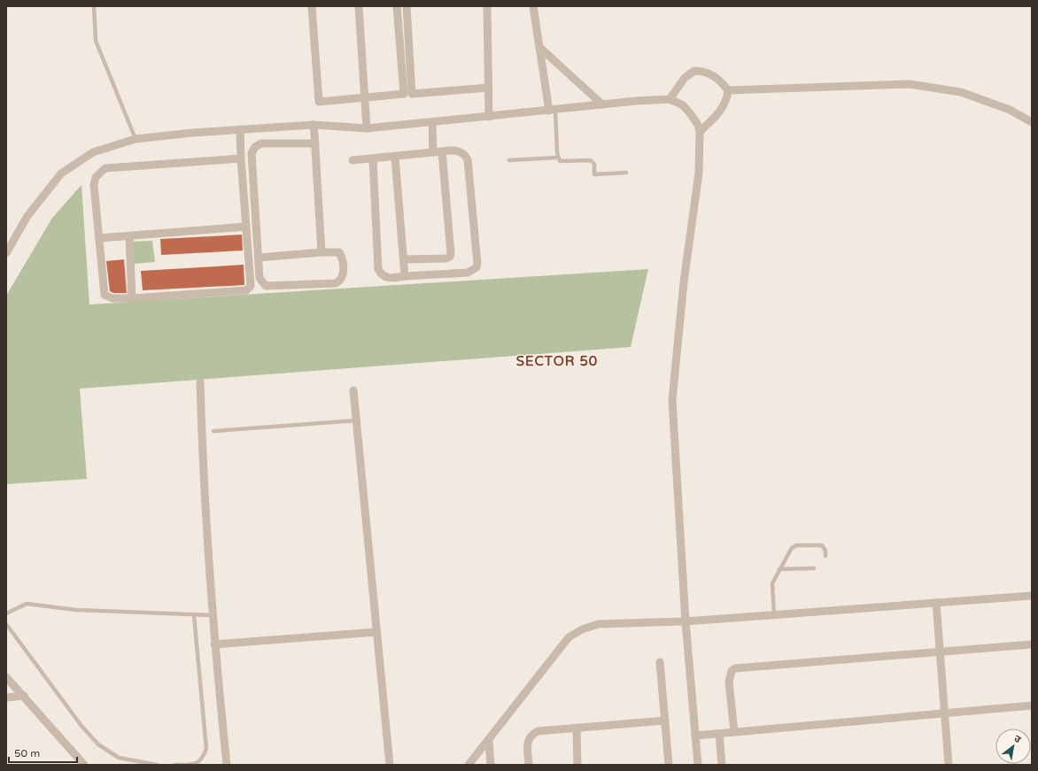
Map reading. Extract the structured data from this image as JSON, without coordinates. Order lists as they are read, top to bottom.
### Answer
{
  "districts": ["SECTOR 50"],
  "scale_bar": "50 m",
  "north": "top right"
}
